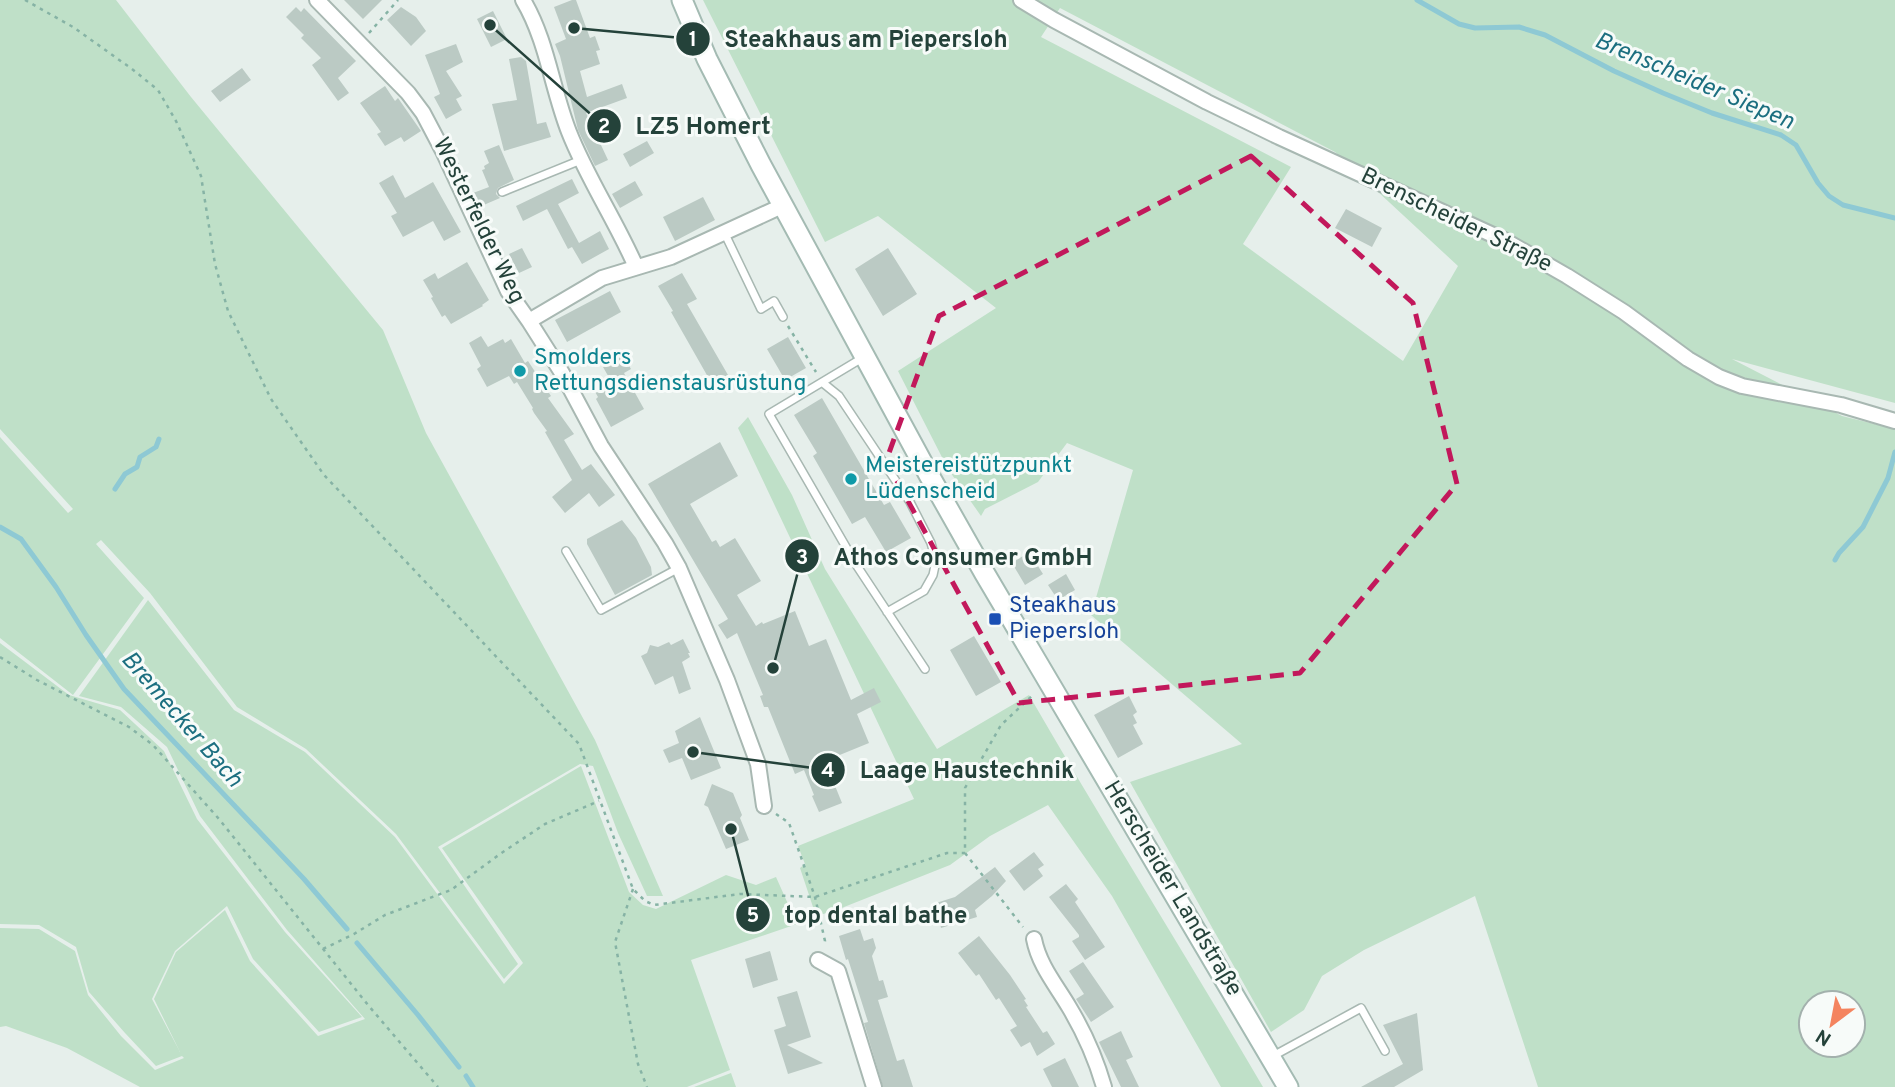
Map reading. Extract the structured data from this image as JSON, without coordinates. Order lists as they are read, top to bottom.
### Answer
{
  "streets": {
    "main road": ["Herscheider Landstraße"],
    "street": ["Westerfelder Weg", "Brenscheider Straße"]
  },
  "water": ["Brenscheider Siepen", "Bremecker Bach"],
  "places": {
    "other": [
      "LZ5 Homert",
      "Steakhaus am Piepersloh",
      "Smolders Rettungsdienstausrüstung",
      "Meistereistützpunkt Lüdenscheid",
      "Athos Consumer GmbH",
      "Laage Haustechnik",
      "top dental bathe"
    ],
    "transit": ["Steakhaus Piepersloh"]
  },
  "north": "bottom left"
}
